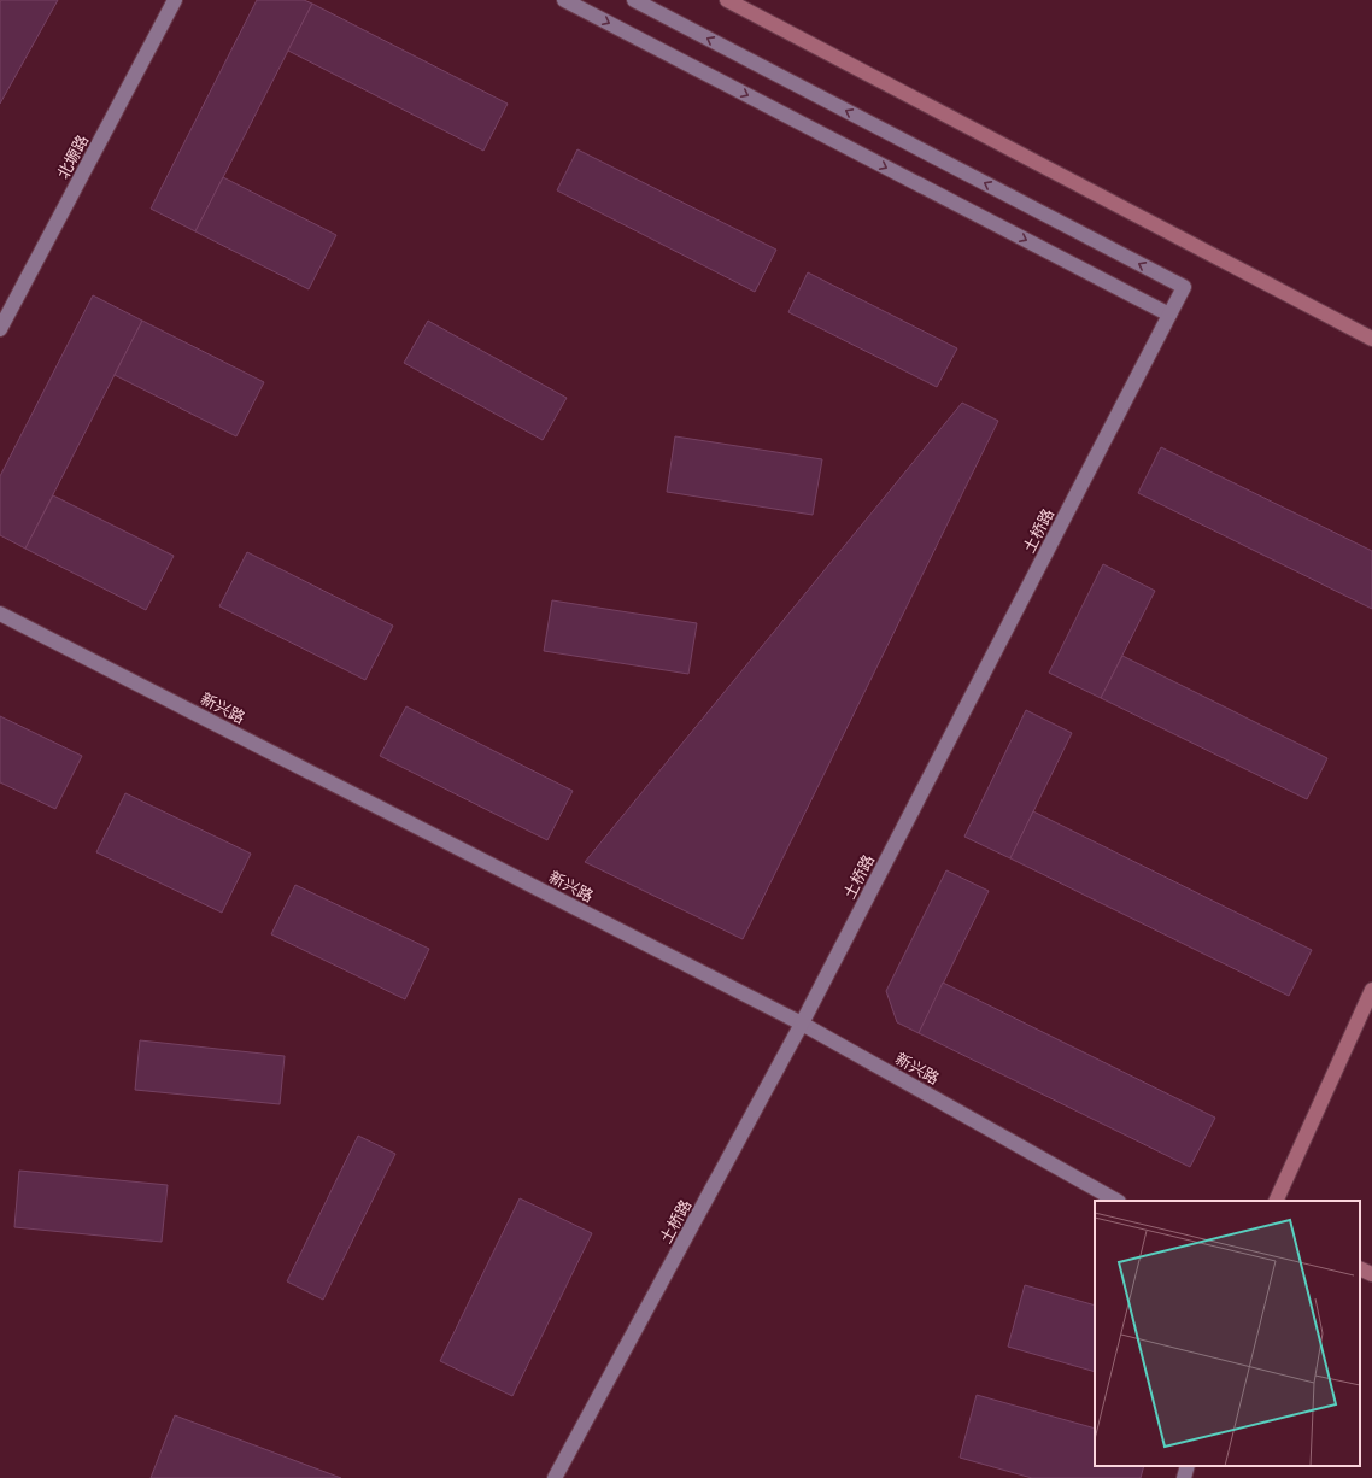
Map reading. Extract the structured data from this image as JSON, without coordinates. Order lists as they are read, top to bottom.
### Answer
{
  "streets": {
    "street": ["北塬路", "土桥路", "新兴路"]
  },
  "crossings": [
    ["土桥路", "新兴路"]
  ]
}
